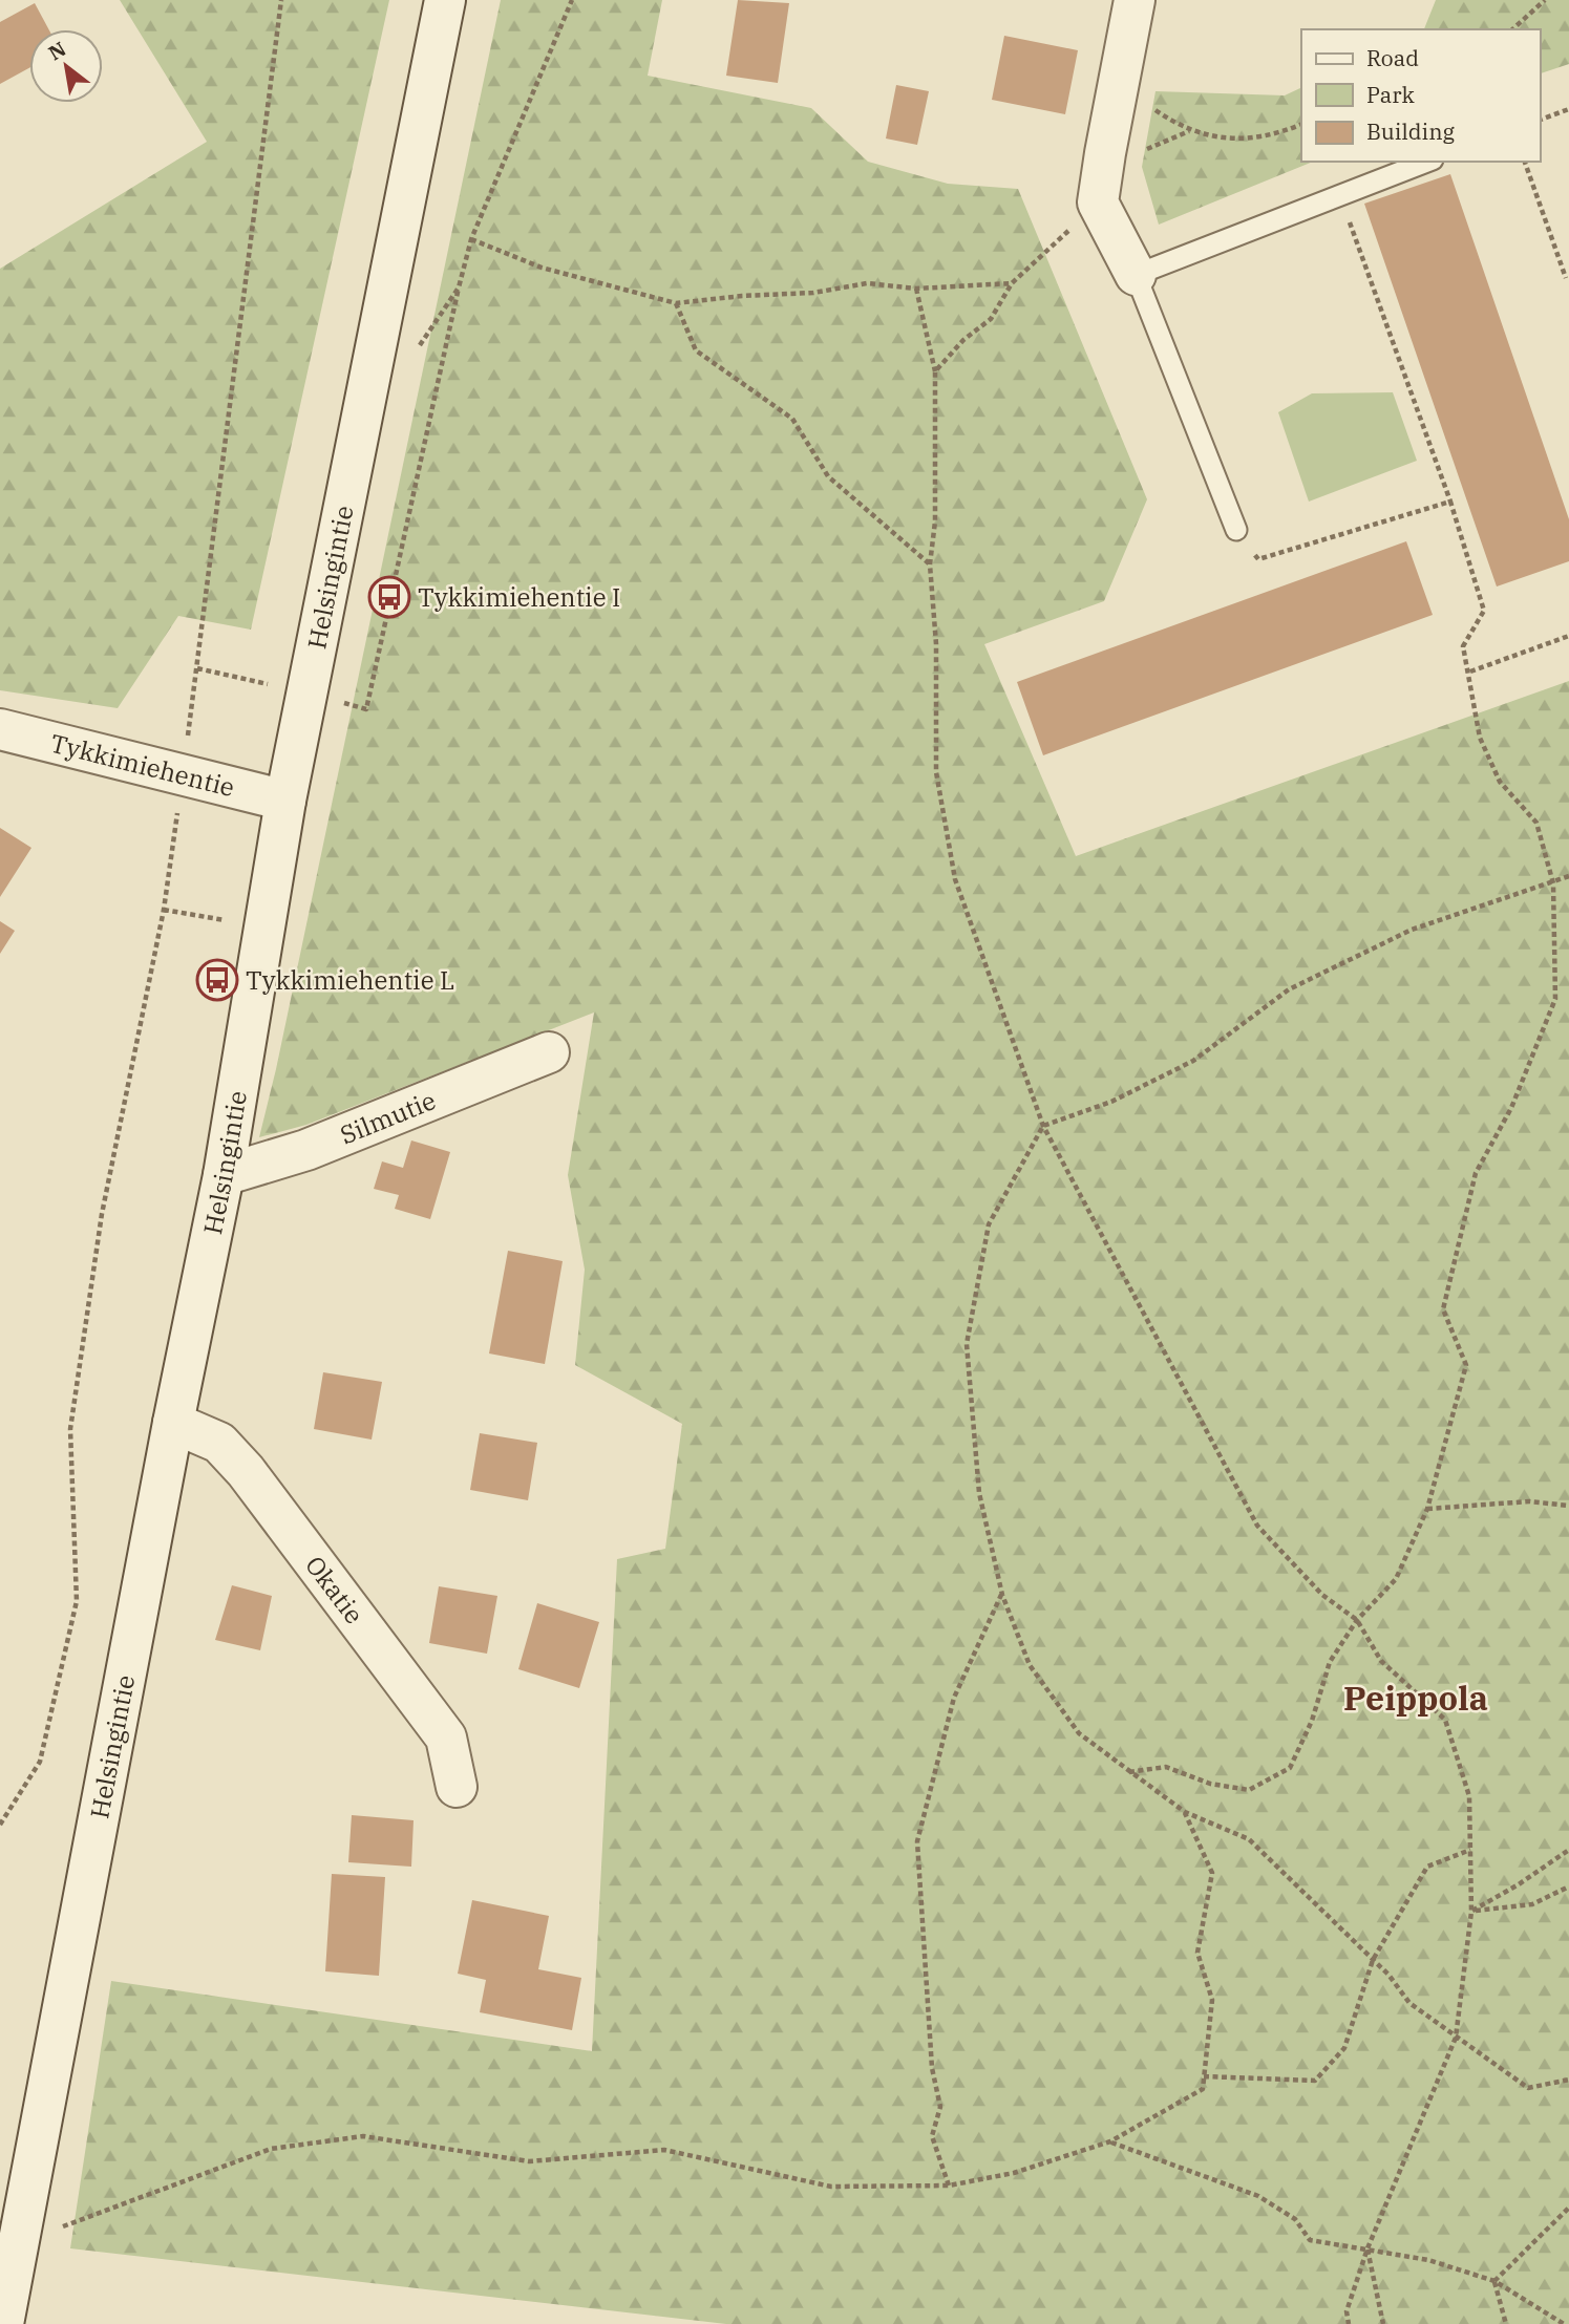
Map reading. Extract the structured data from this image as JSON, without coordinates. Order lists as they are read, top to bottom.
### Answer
{
  "streets": {
    "main road": [
      "Helsingintie",
      "Tykkimiehentie",
      "Silmutie",
      "Okatie"
    ]
  },
  "crossings": [
    ["Helsingintie", "Tykkimiehentie"],
    ["Helsingintie", "Silmutie"],
    ["Helsingintie", "Okatie"]
  ],
  "districts": ["Peippola"],
  "places": {
    "bus stop": ["Tykkimiehentie I", "Tykkimiehentie L"]
  },
  "legend": ["Road", "Park", "Building"],
  "north": "top left"
}
